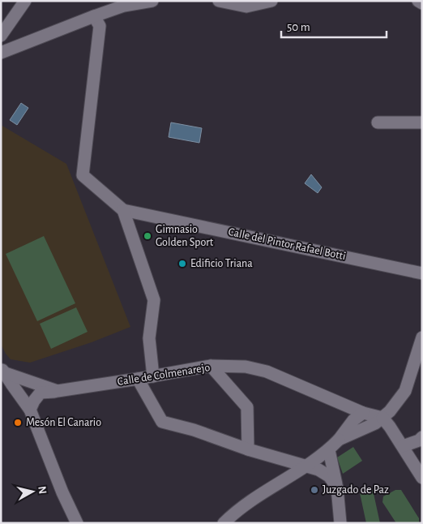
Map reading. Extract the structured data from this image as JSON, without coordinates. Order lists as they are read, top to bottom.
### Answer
{
  "streets": {
    "street": ["Calle del Pintor Rafael Botti", "Calle de Colmenarejo"]
  },
  "places": [
    "Gimnasio Golden Sport",
    "Edificio Triana",
    "Mesón El Canario",
    "Juzgado de Paz"
  ],
  "scale_bar": "50 m",
  "north": "right"
}
